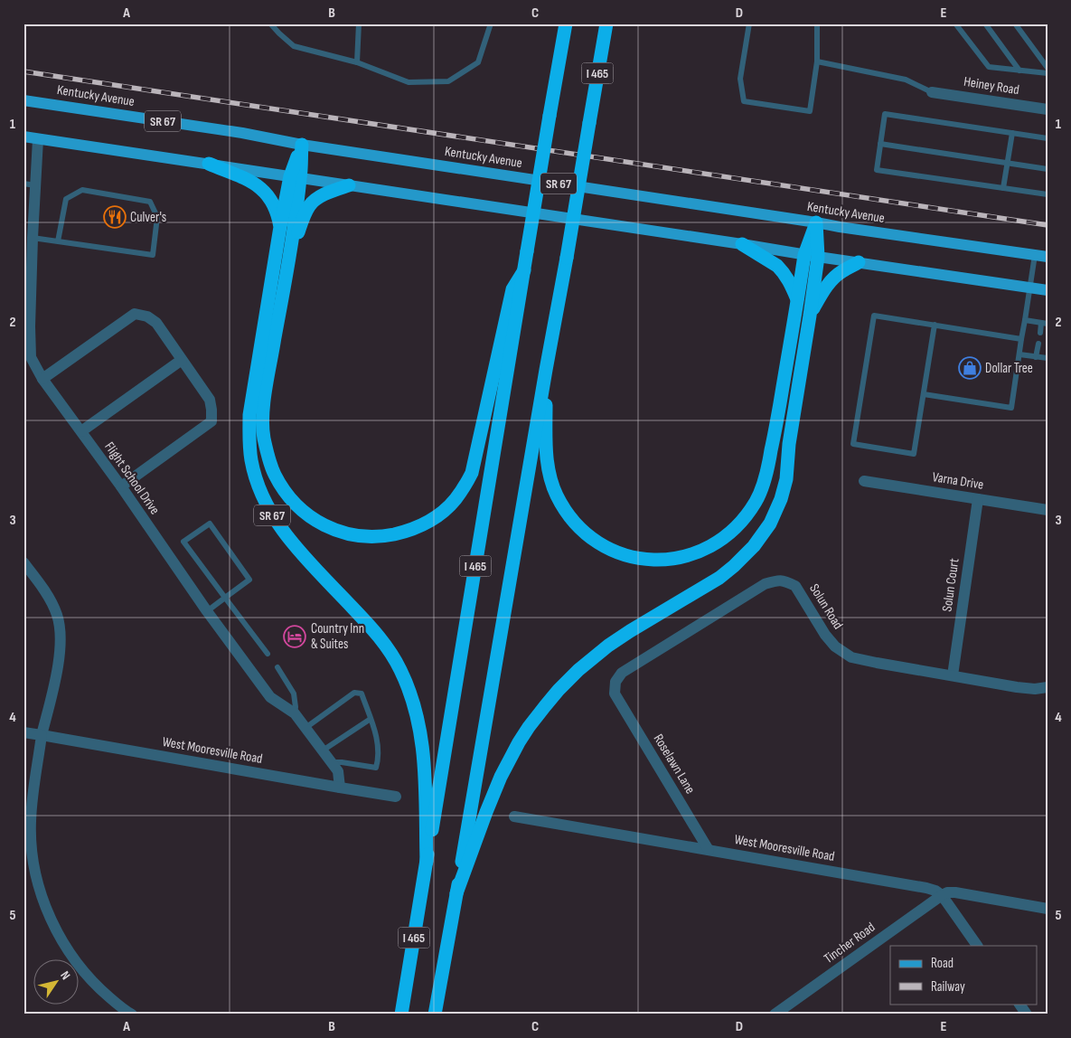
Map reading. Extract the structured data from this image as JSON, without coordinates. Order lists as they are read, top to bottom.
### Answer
{
  "streets": {
    "highway": ["I 465", "SR 67"],
    "main road": ["Kentucky Avenue"],
    "street": [
      "Heiney Road",
      "Flight School Drive",
      "Varna Drive",
      "Solun Court",
      "Solun Road",
      "West Mooresville Road",
      "Roselawn Lane",
      "Tincher Road"
    ]
  },
  "crossings": [
    ["I 465", "SR 67"],
    ["SR 67", "Flight School Drive"],
    ["Flight School Drive", "West Mooresville Road"],
    ["Varna Drive", "Solun Court"],
    ["Solun Court", "Solun Road"],
    ["Solun Road", "Roselawn Lane"],
    ["West Mooresville Road", "Roselawn Lane"],
    ["West Mooresville Road", "Tincher Road"]
  ],
  "places": {
    "restaurant": ["Culver's"],
    "shop": ["Dollar Tree"],
    "hotel": ["Country Inn & Suites"]
  },
  "legend": ["Road", "Railway"],
  "north": "top right",
  "grid": {
    "columns": [
      "A",
      "B",
      "C",
      "D",
      "E"
    ],
    "rows": [
      "1",
      "2",
      "3",
      "4",
      "5"
    ]
  }
}
